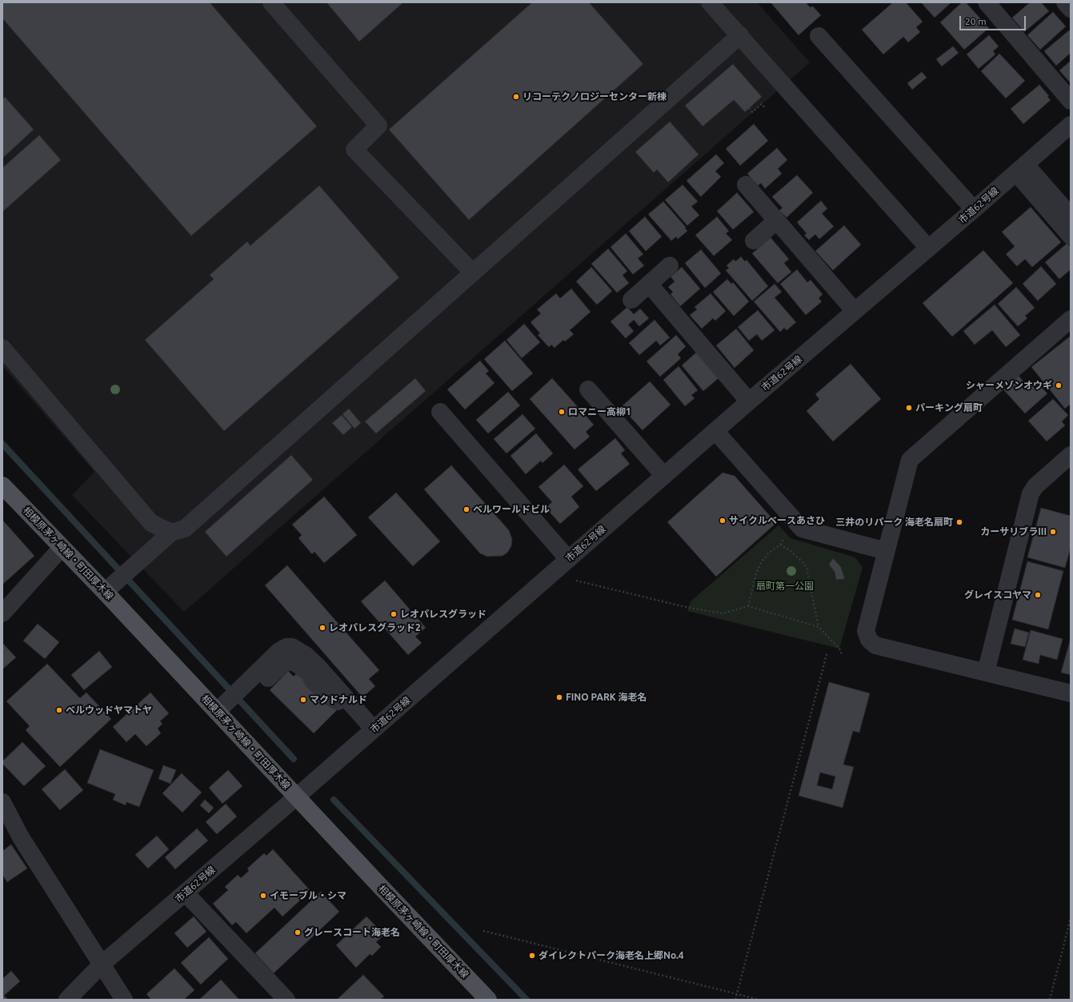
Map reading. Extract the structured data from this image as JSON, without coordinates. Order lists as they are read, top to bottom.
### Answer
{
  "streets": {
    "main road": ["相模原茅ヶ崎線・町田厚木線"],
    "street": ["市道62号線"]
  },
  "crossings": [
    ["市道62号線", "相模原茅ヶ崎線・町田厚木線"]
  ],
  "parks": ["扇町第一公園"],
  "places": [
    "リコーテクノロジーセンター新棟",
    "シャーメゾンオウギ",
    "パーキング扇町",
    "ロマニー高柳1",
    "ベルワールドビル",
    "サイクルベースあさひ",
    "三井のリパーク 海老名扇町",
    "カーサリブラIII",
    "グレイスコヤマ",
    "レオパレスグラッド",
    "レオパレスグラッド2",
    "FINO PARK 海老名",
    "マクドナルド",
    "ベルウッドヤマトヤ",
    "イモーブル・シマ",
    "グレースコート海老名",
    "ダイレクトパーク海老名上郷No.4"
  ],
  "scale_bar": "20 m"
}
